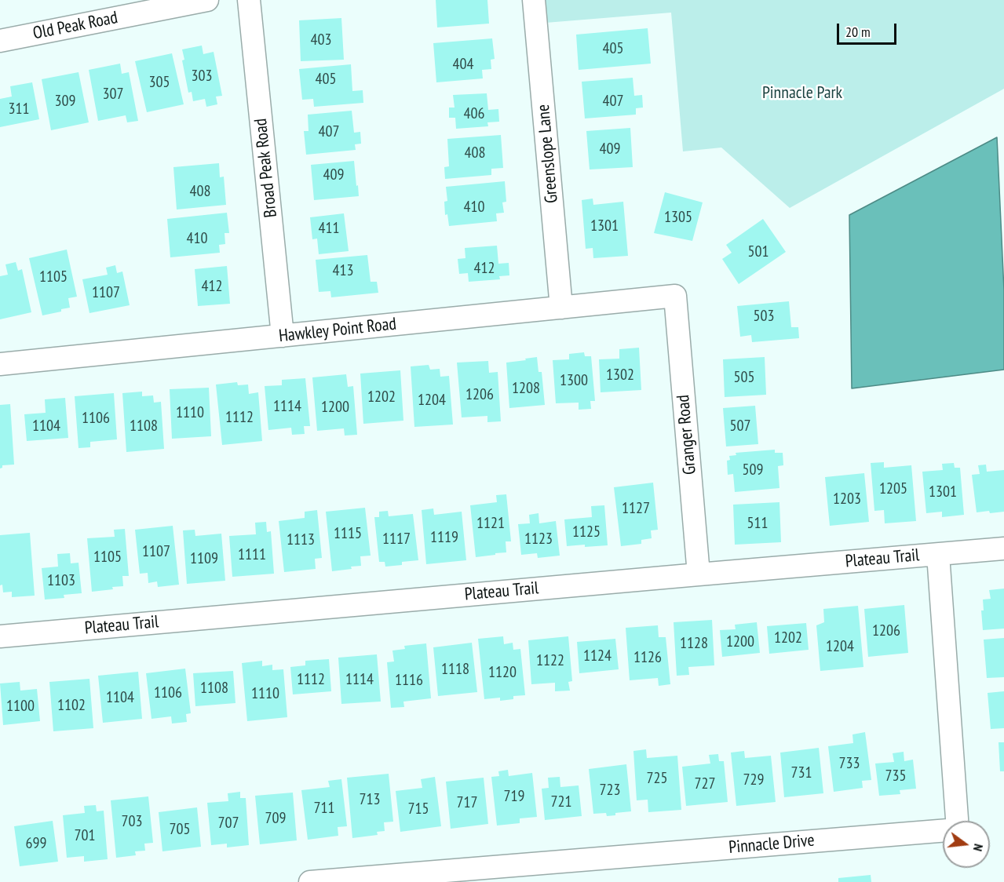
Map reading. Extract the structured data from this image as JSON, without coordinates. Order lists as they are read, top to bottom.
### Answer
{
  "streets": {
    "street": [
      "Old Peak Road",
      "Greenslope Lane",
      "Broad Peak Road",
      "Hawkley Point Road",
      "Granger Road",
      "Plateau Trail",
      "Pinnacle Drive"
    ]
  },
  "crossings": [
    ["Greenslope Lane", "Hawkley Point Road"],
    ["Broad Peak Road", "Hawkley Point Road"],
    ["Hawkley Point Road", "Granger Road"],
    ["Granger Road", "Plateau Trail"],
    ["Plateau Trail", "Pinnacle Drive"]
  ],
  "parks": ["Pinnacle Park"],
  "house_numbers": [
    "403",
    "405",
    "404",
    "303",
    "405",
    "305",
    "307",
    "309",
    "407",
    "311",
    "406",
    "407",
    "409",
    "408",
    "409",
    "408",
    "410",
    "1305",
    "1301",
    "411",
    "410",
    "501",
    "412",
    "413",
    "1105",
    "412",
    "1107",
    "503",
    "1302",
    "505",
    "1300",
    "1208",
    "1206",
    "1202",
    "1204",
    "1114",
    "1200",
    "1110",
    "1112",
    "1106",
    "1104",
    "1108",
    "507",
    "509",
    "1205",
    "1301",
    "1203",
    "1127",
    "1121",
    "511",
    "1125",
    "1115",
    "1119",
    "1117",
    "1123",
    "1113",
    "1107",
    "1111",
    "1105",
    "1109",
    "1103",
    "1206",
    "1202",
    "1200",
    "1128",
    "1204",
    "1124",
    "1126",
    "1122",
    "1118",
    "1120",
    "1112",
    "1114",
    "1116",
    "1108",
    "1106",
    "1110",
    "1104",
    "1102",
    "1100",
    "733",
    "731",
    "735",
    "725",
    "729",
    "727",
    "723",
    "719",
    "713",
    "721",
    "717",
    "711",
    "715",
    "709",
    "703",
    "707",
    "705",
    "701",
    "699"
  ],
  "scale_bar": "20 m",
  "north": "right"
}
